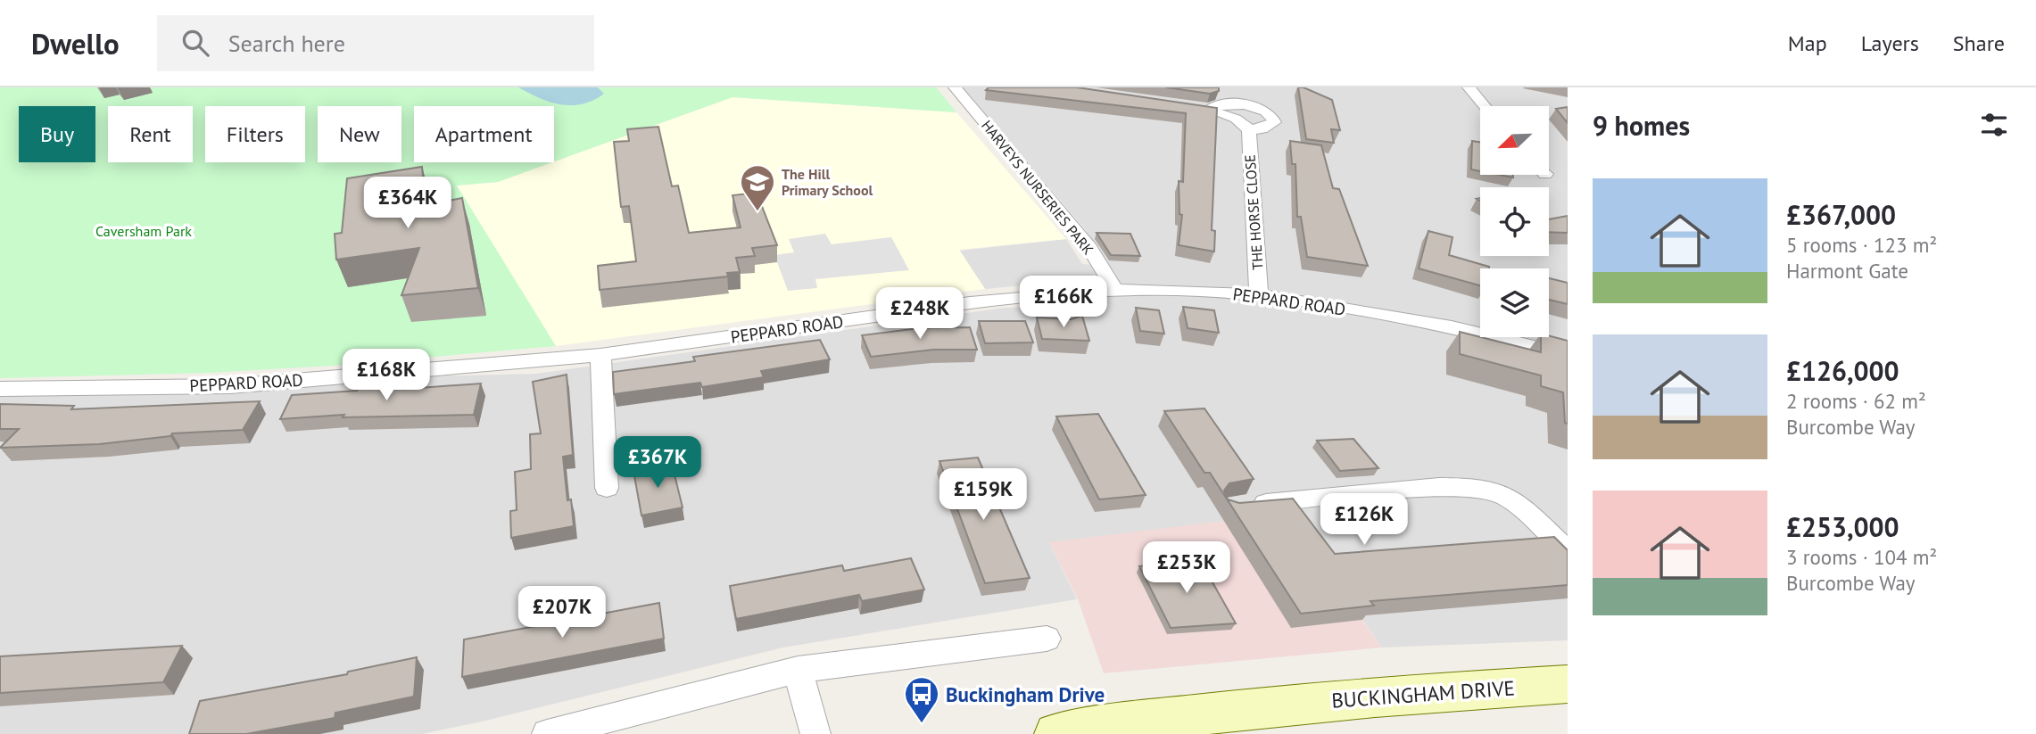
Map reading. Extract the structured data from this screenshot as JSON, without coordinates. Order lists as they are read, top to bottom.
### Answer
{
  "streets": {
    "main road": ["BUCKINGHAM DRIVE"],
    "street": ["HARVEYS NURSERIES PARK", "THE HORSE CLOSE", "PEPPARD ROAD"]
  },
  "crossings": [
    ["HARVEYS NURSERIES PARK", "PEPPARD ROAD"],
    ["THE HORSE CLOSE", "PEPPARD ROAD"]
  ],
  "parks": ["Caversham Park"],
  "places": {
    "school or university": ["The Hill Primary School"],
    "bus stop": ["Buckingham Drive"]
  },
  "north": "bottom left",
  "page": {
    "header": "Dwello",
    "search": "Search here",
    "nav": ["Map", "Layers", "Share"],
    "heading": "9 homes",
    "chip": [
      "Buy",
      "Rent",
      "Filters",
      "New",
      "Apartment"
    ],
    "list": [
      {
        "name": "£367,000",
        "note": "5 rooms · 123 m² · Harmont Gate"
      },
      {
        "name": "£126,000",
        "note": "2 rooms · 62 m² · Burcombe Way"
      },
      {
        "name": "£253,000",
        "note": "3 rooms · 104 m² · Burcombe Way"
      }
    ],
    "price": [
      "£364K",
      "£166K",
      "£248K",
      "£168K",
      "£367K",
      "£159K",
      "£126K",
      "£253K",
      "£207K"
    ]
  }
}
